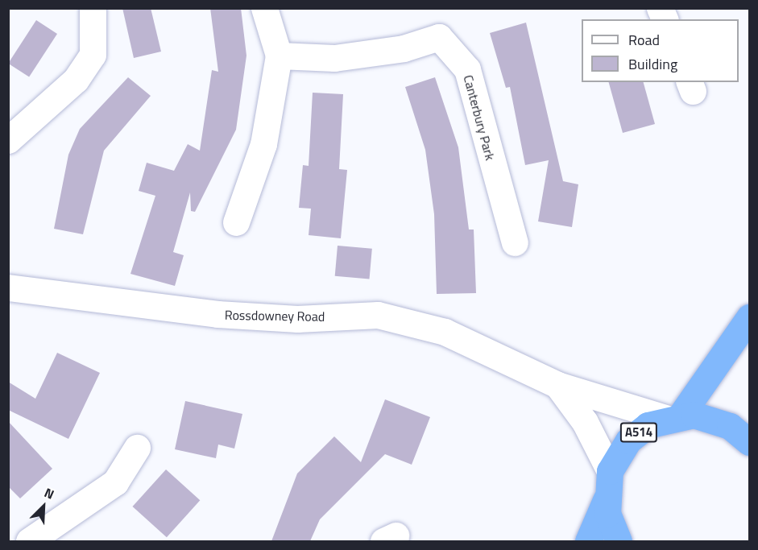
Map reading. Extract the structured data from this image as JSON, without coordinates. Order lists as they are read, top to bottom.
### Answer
{
  "streets": {
    "highway": ["A514"],
    "street": ["Canterbury Park", "Rossdowney Road"]
  },
  "crossings": [
    ["Rossdowney Road", "A514"]
  ],
  "legend": ["Road", "Building"],
  "north": "top right"
}
